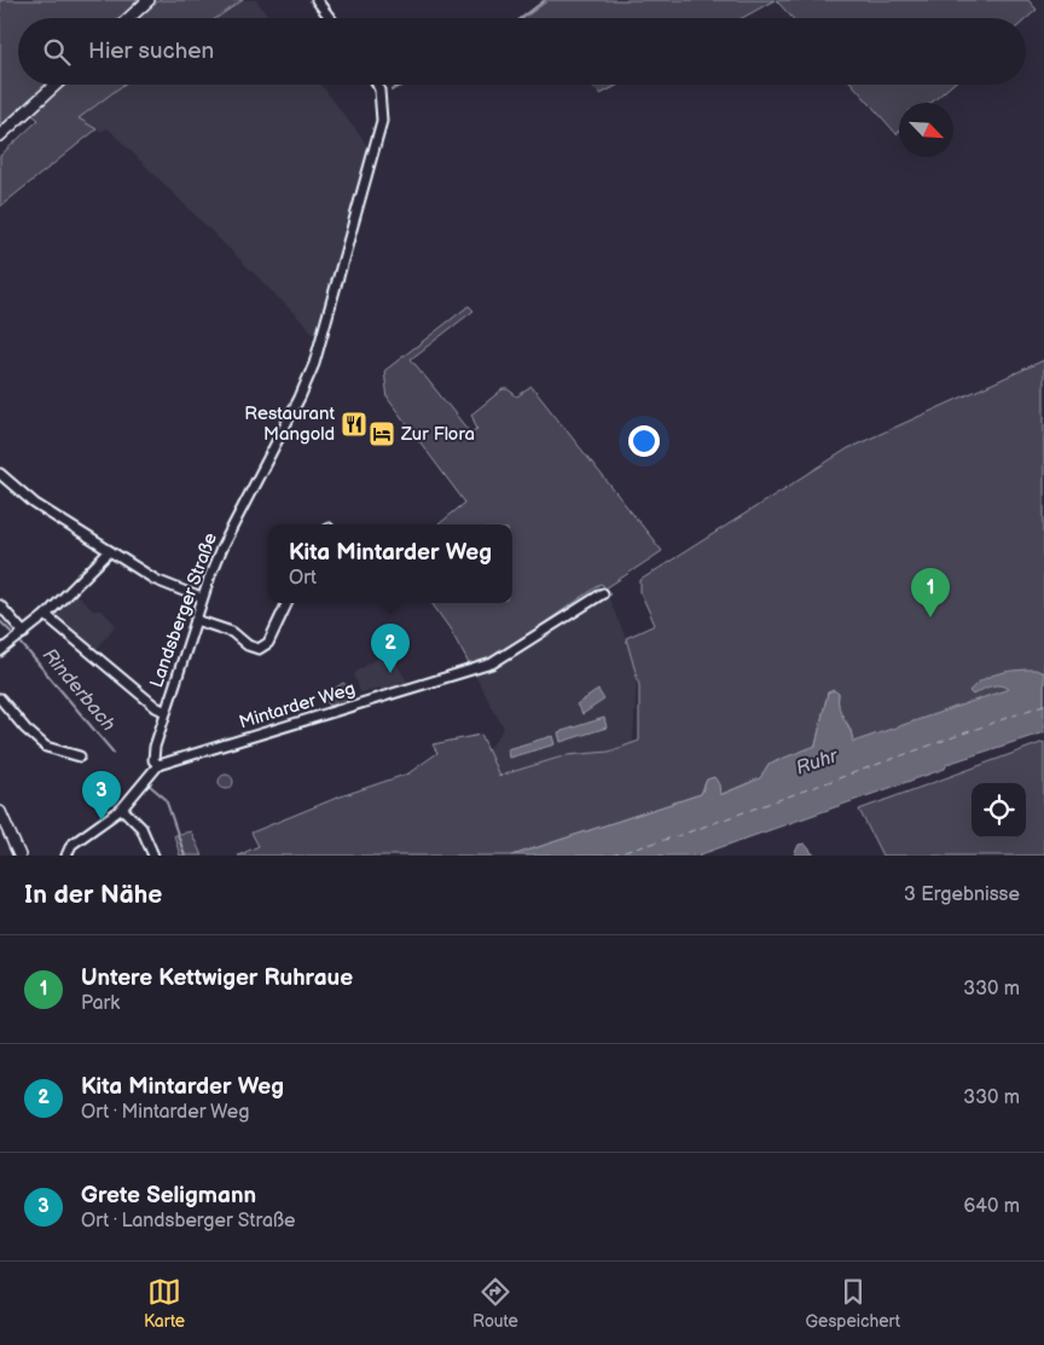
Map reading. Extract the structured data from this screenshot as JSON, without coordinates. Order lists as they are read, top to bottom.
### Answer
{
  "streets": {
    "street": ["Landsberger Straße", "Mintarder Weg"]
  },
  "crossings": [
    ["Landsberger Straße", "Mintarder Weg"]
  ],
  "water": ["Rinderbach", "Ruhr"],
  "places": {
    "restaurant": ["Restaurant Mangold"],
    "hotel": ["Zur Flora"]
  },
  "north": "bottom right",
  "page": {
    "search": "Hier suchen",
    "popup": ["Kita Mintarder Weg", "Ort"],
    "pins": ["1", "2", "3"],
    "heading": ["In der Nähe", "3 Ergebnisse"],
    "list": [
      {
        "mark": "1",
        "name": "Untere Kettwiger Ruhraue",
        "note": "Park",
        "value": "330 m"
      },
      {
        "mark": "2",
        "name": "Kita Mintarder Weg",
        "note": "Ort · Mintarder Weg",
        "value": "330 m"
      },
      {
        "mark": "3",
        "name": "Grete Seligmann",
        "note": "Ort · Landsberger Straße",
        "value": "640 m"
      }
    ],
    "nav": ["Karte", "Route", "Gespeichert"]
  }
}
